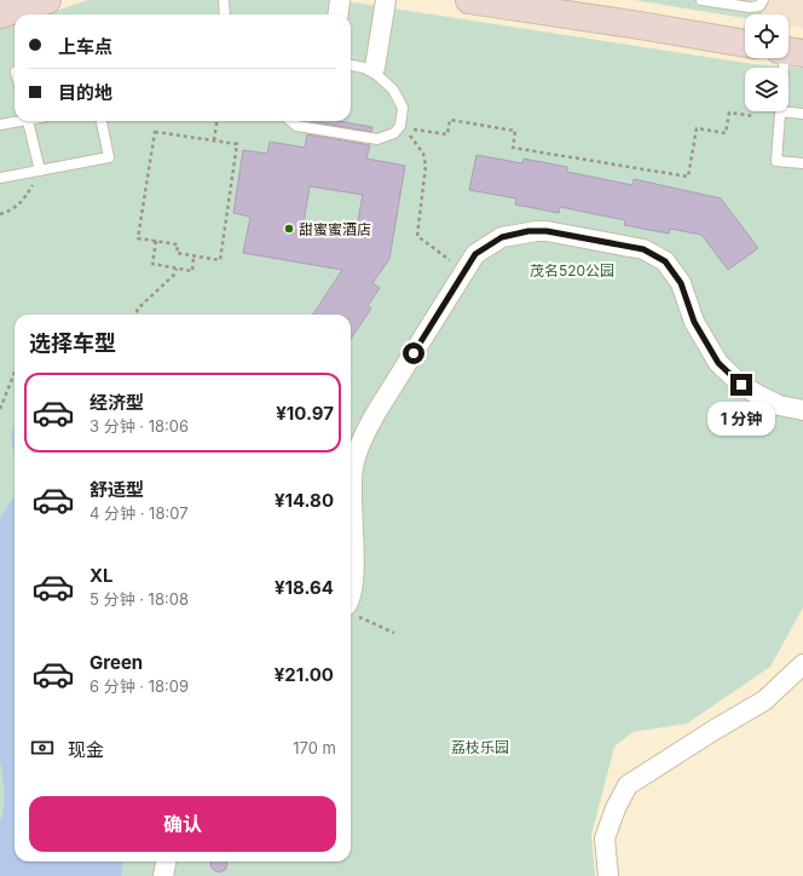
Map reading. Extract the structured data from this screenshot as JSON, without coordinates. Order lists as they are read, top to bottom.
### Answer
{
  "parks": ["茂名520公园", "荔枝乐园"],
  "places": ["甜蜜蜜酒店"],
  "page": {
    "banner": ["上车点", "目的地"],
    "heading": "选择车型",
    "list": [
      {
        "name": "经济型",
        "note": "3 分钟 · 18:06",
        "value": "¥10.97"
      },
      {
        "name": "舒适型",
        "note": "4 分钟 · 18:07",
        "value": "¥14.80"
      },
      {
        "name": "XL",
        "note": "5 分钟 · 18:08",
        "value": "¥18.64"
      },
      {
        "name": "Green",
        "note": "6 分钟 · 18:09",
        "value": "¥21.00"
      }
    ],
    "bubble": "1 分钟",
    "pay": ["现金", "170 m"],
    "buttons": "确认"
  }
}
